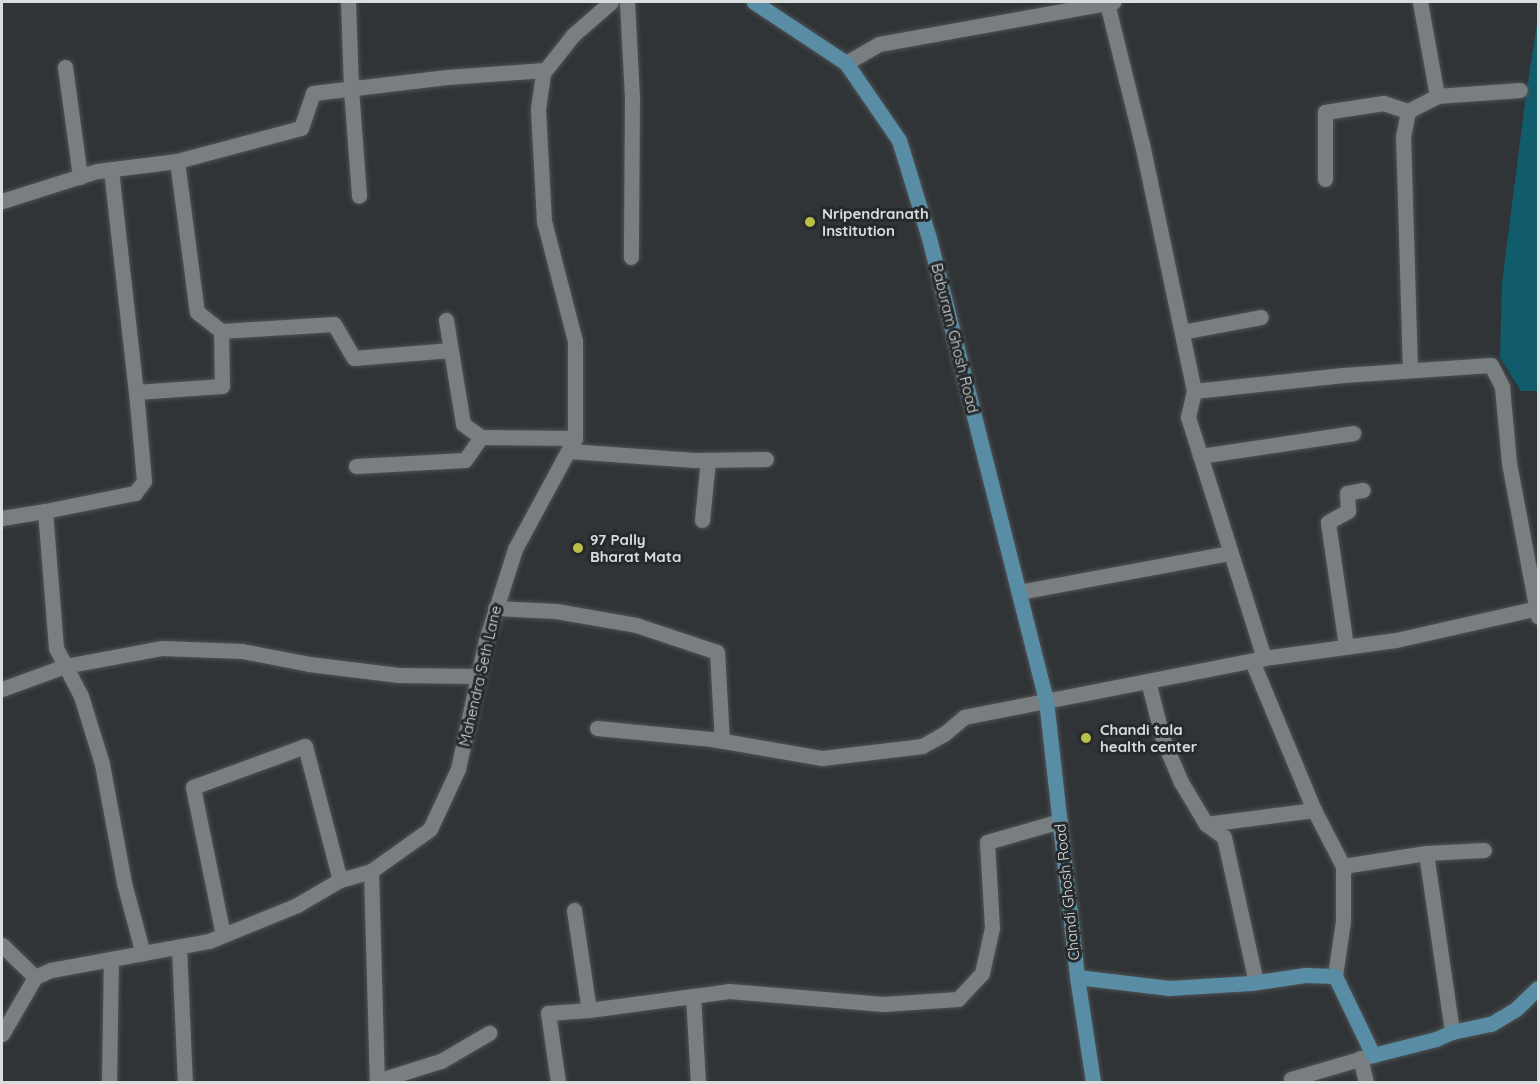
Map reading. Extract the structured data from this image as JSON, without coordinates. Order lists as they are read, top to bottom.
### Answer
{
  "streets": {
    "street": ["Baburam Ghosh Road", "Mahendra Seth Lane", "Chandi Ghosh Road"]
  },
  "crossings": [
    ["Baburam Ghosh Road", "Chandi Ghosh Road"]
  ],
  "places": ["Nripendranath Institution", "97 Pally Bharat Mata", "Chandi tala health center"]
}
